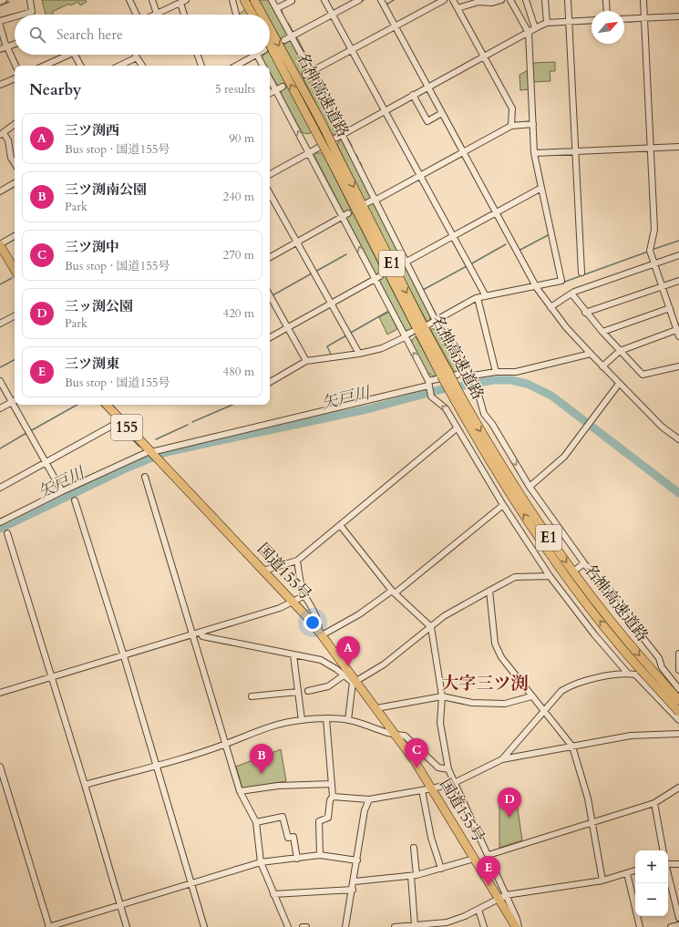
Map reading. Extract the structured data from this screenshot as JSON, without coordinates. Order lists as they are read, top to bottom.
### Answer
{
  "streets": {
    "highway": [
      "名神高速道路",
      "E1",
      "155",
      "国道155号"
    ]
  },
  "districts": ["大字三ツ渕"],
  "water": ["矢戸川"],
  "north": "top right",
  "page": {
    "search": "Search here",
    "heading": ["Nearby", "5 results"],
    "list": [
      {
        "mark": "A",
        "name": "三ツ渕西",
        "note": "Bus stop · 国道155号",
        "value": "90 m"
      },
      {
        "mark": "B",
        "name": "三ツ渕南公園",
        "note": "Park",
        "value": "240 m"
      },
      {
        "mark": "C",
        "name": "三ツ渕中",
        "note": "Bus stop · 国道155号",
        "value": "270 m"
      },
      {
        "mark": "D",
        "name": "三ッ渕公園",
        "note": "Park",
        "value": "420 m"
      },
      {
        "mark": "E",
        "name": "三ツ渕東",
        "note": "Bus stop · 国道155号",
        "value": "480 m"
      }
    ],
    "pins": [
      "A",
      "C",
      "B",
      "D",
      "E"
    ],
    "map_buttons": ["+", "−"]
  }
}
